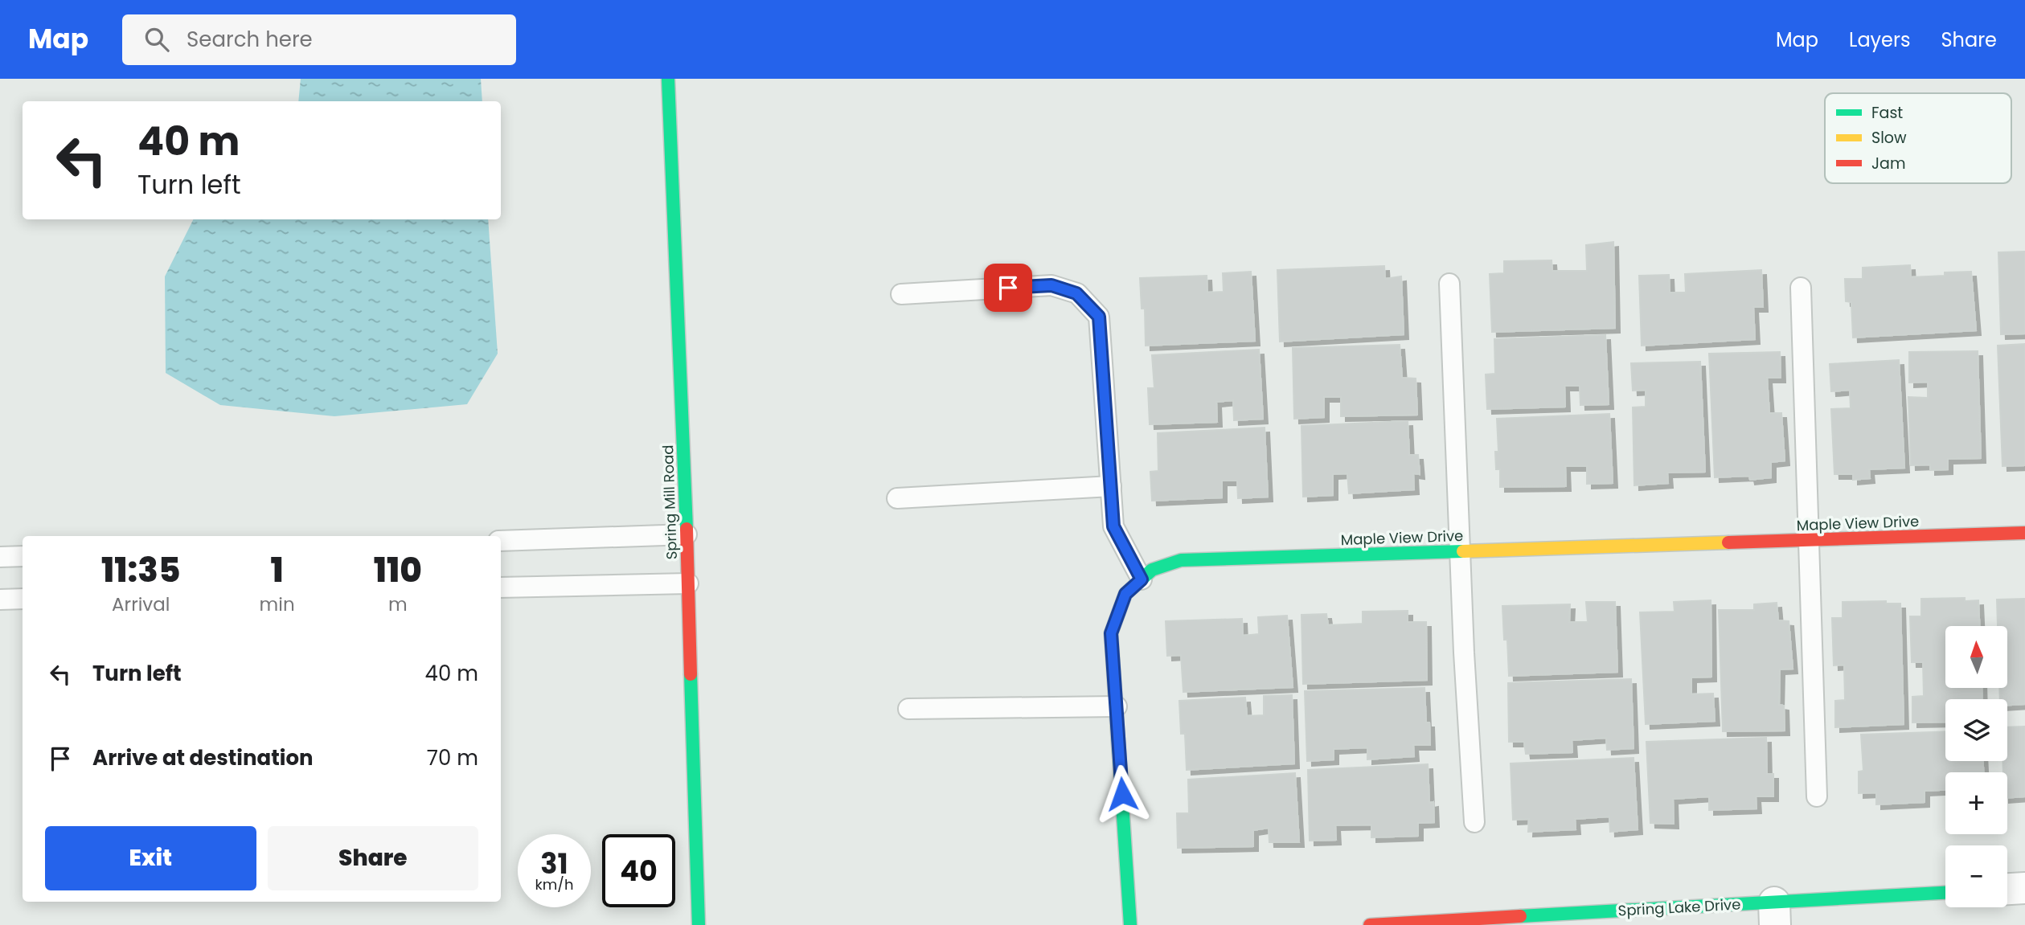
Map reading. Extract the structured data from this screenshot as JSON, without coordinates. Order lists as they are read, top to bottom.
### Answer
{
  "streets": {
    "street": ["Spring Mill Road", "Maple View Drive", "Spring Lake Drive"]
  },
  "legend": ["Fast", "Slow", "Jam"],
  "north": "top",
  "page": {
    "header": "Map",
    "search": "Search here",
    "nav": ["Map", "Layers", "Share"],
    "turn": ["40 m", "Turn left"],
    "eta": [
      "11:35",
      "Arrival",
      "1",
      "min",
      "110",
      "m"
    ],
    "map_buttons": ["+", "−"],
    "list": [
      {
        "name": "Turn left",
        "value": "40 m"
      },
      {
        "name": "Arrive at destination",
        "value": "70 m"
      }
    ],
    "buttons": ["Exit", "Share"],
    "speed": "31 km/h",
    "limit": "40"
  }
}
